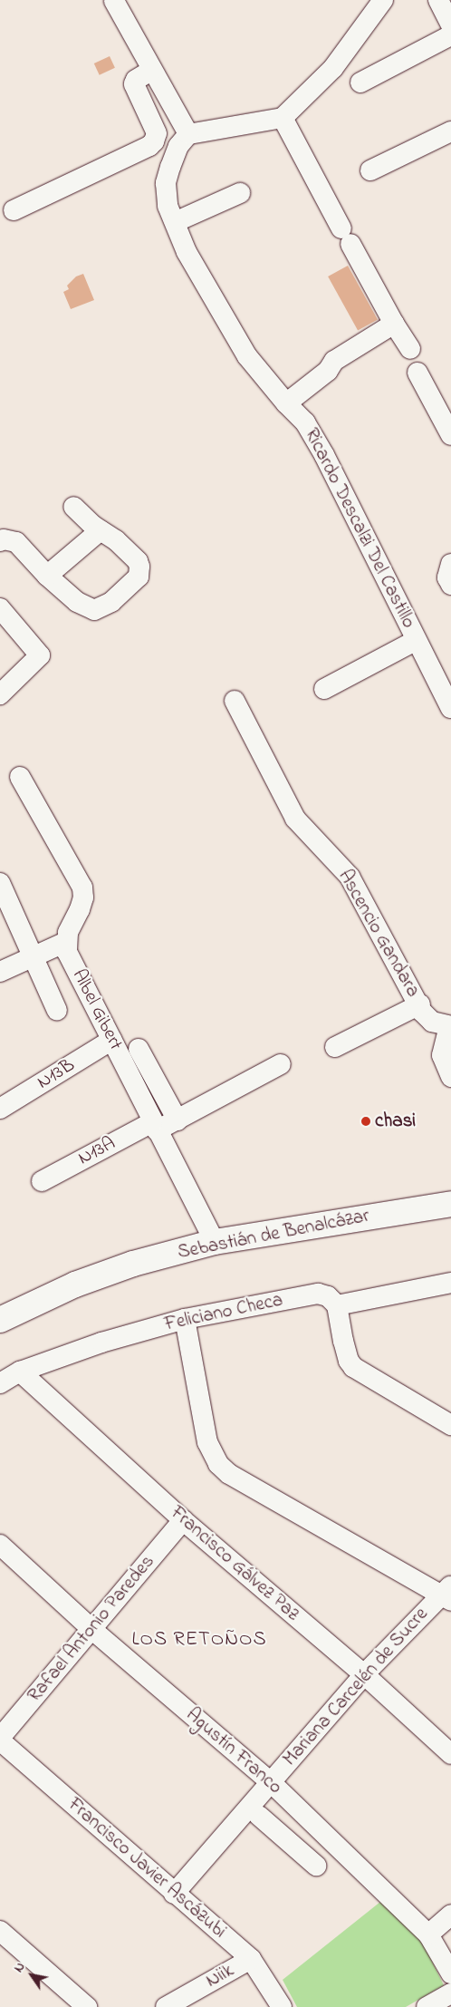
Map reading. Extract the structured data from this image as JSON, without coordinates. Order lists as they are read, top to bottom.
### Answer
{
  "streets": {
    "main road": ["Sebastián de Benalcázar"],
    "street": [
      "Ricardo Descalzi Del Castillo",
      "Ascencio Gandara",
      "Albel Gibert",
      "N13B",
      "N13A",
      "Feliciano Checa",
      "Francisco Gálvez Paz",
      "Rafael Antonio Paredes",
      "Mariana Carcelén de Sucre",
      "Agustín Franco",
      "Francisco Javier Ascázubi",
      "Niik"
    ]
  },
  "crossings": [
    ["Albel Gibert", "N13B"],
    ["Albel Gibert", "N13A"],
    ["Albel Gibert", "Sebastián de Benalcázar"],
    ["Feliciano Checa", "Francisco Gálvez Paz"],
    ["Francisco Gálvez Paz", "Rafael Antonio Paredes"],
    ["Francisco Gálvez Paz", "Mariana Carcelén de Sucre"],
    ["Rafael Antonio Paredes", "Agustín Franco"],
    ["Rafael Antonio Paredes", "Francisco Javier Ascázubi"],
    ["Mariana Carcelén de Sucre", "Agustín Franco"],
    ["Mariana Carcelén de Sucre", "Francisco Javier Ascázubi"],
    ["Francisco Javier Ascázubi", "Niik"]
  ],
  "districts": ["LOS RETOÑOS"],
  "places": ["chasi"],
  "north": "top left"
}
